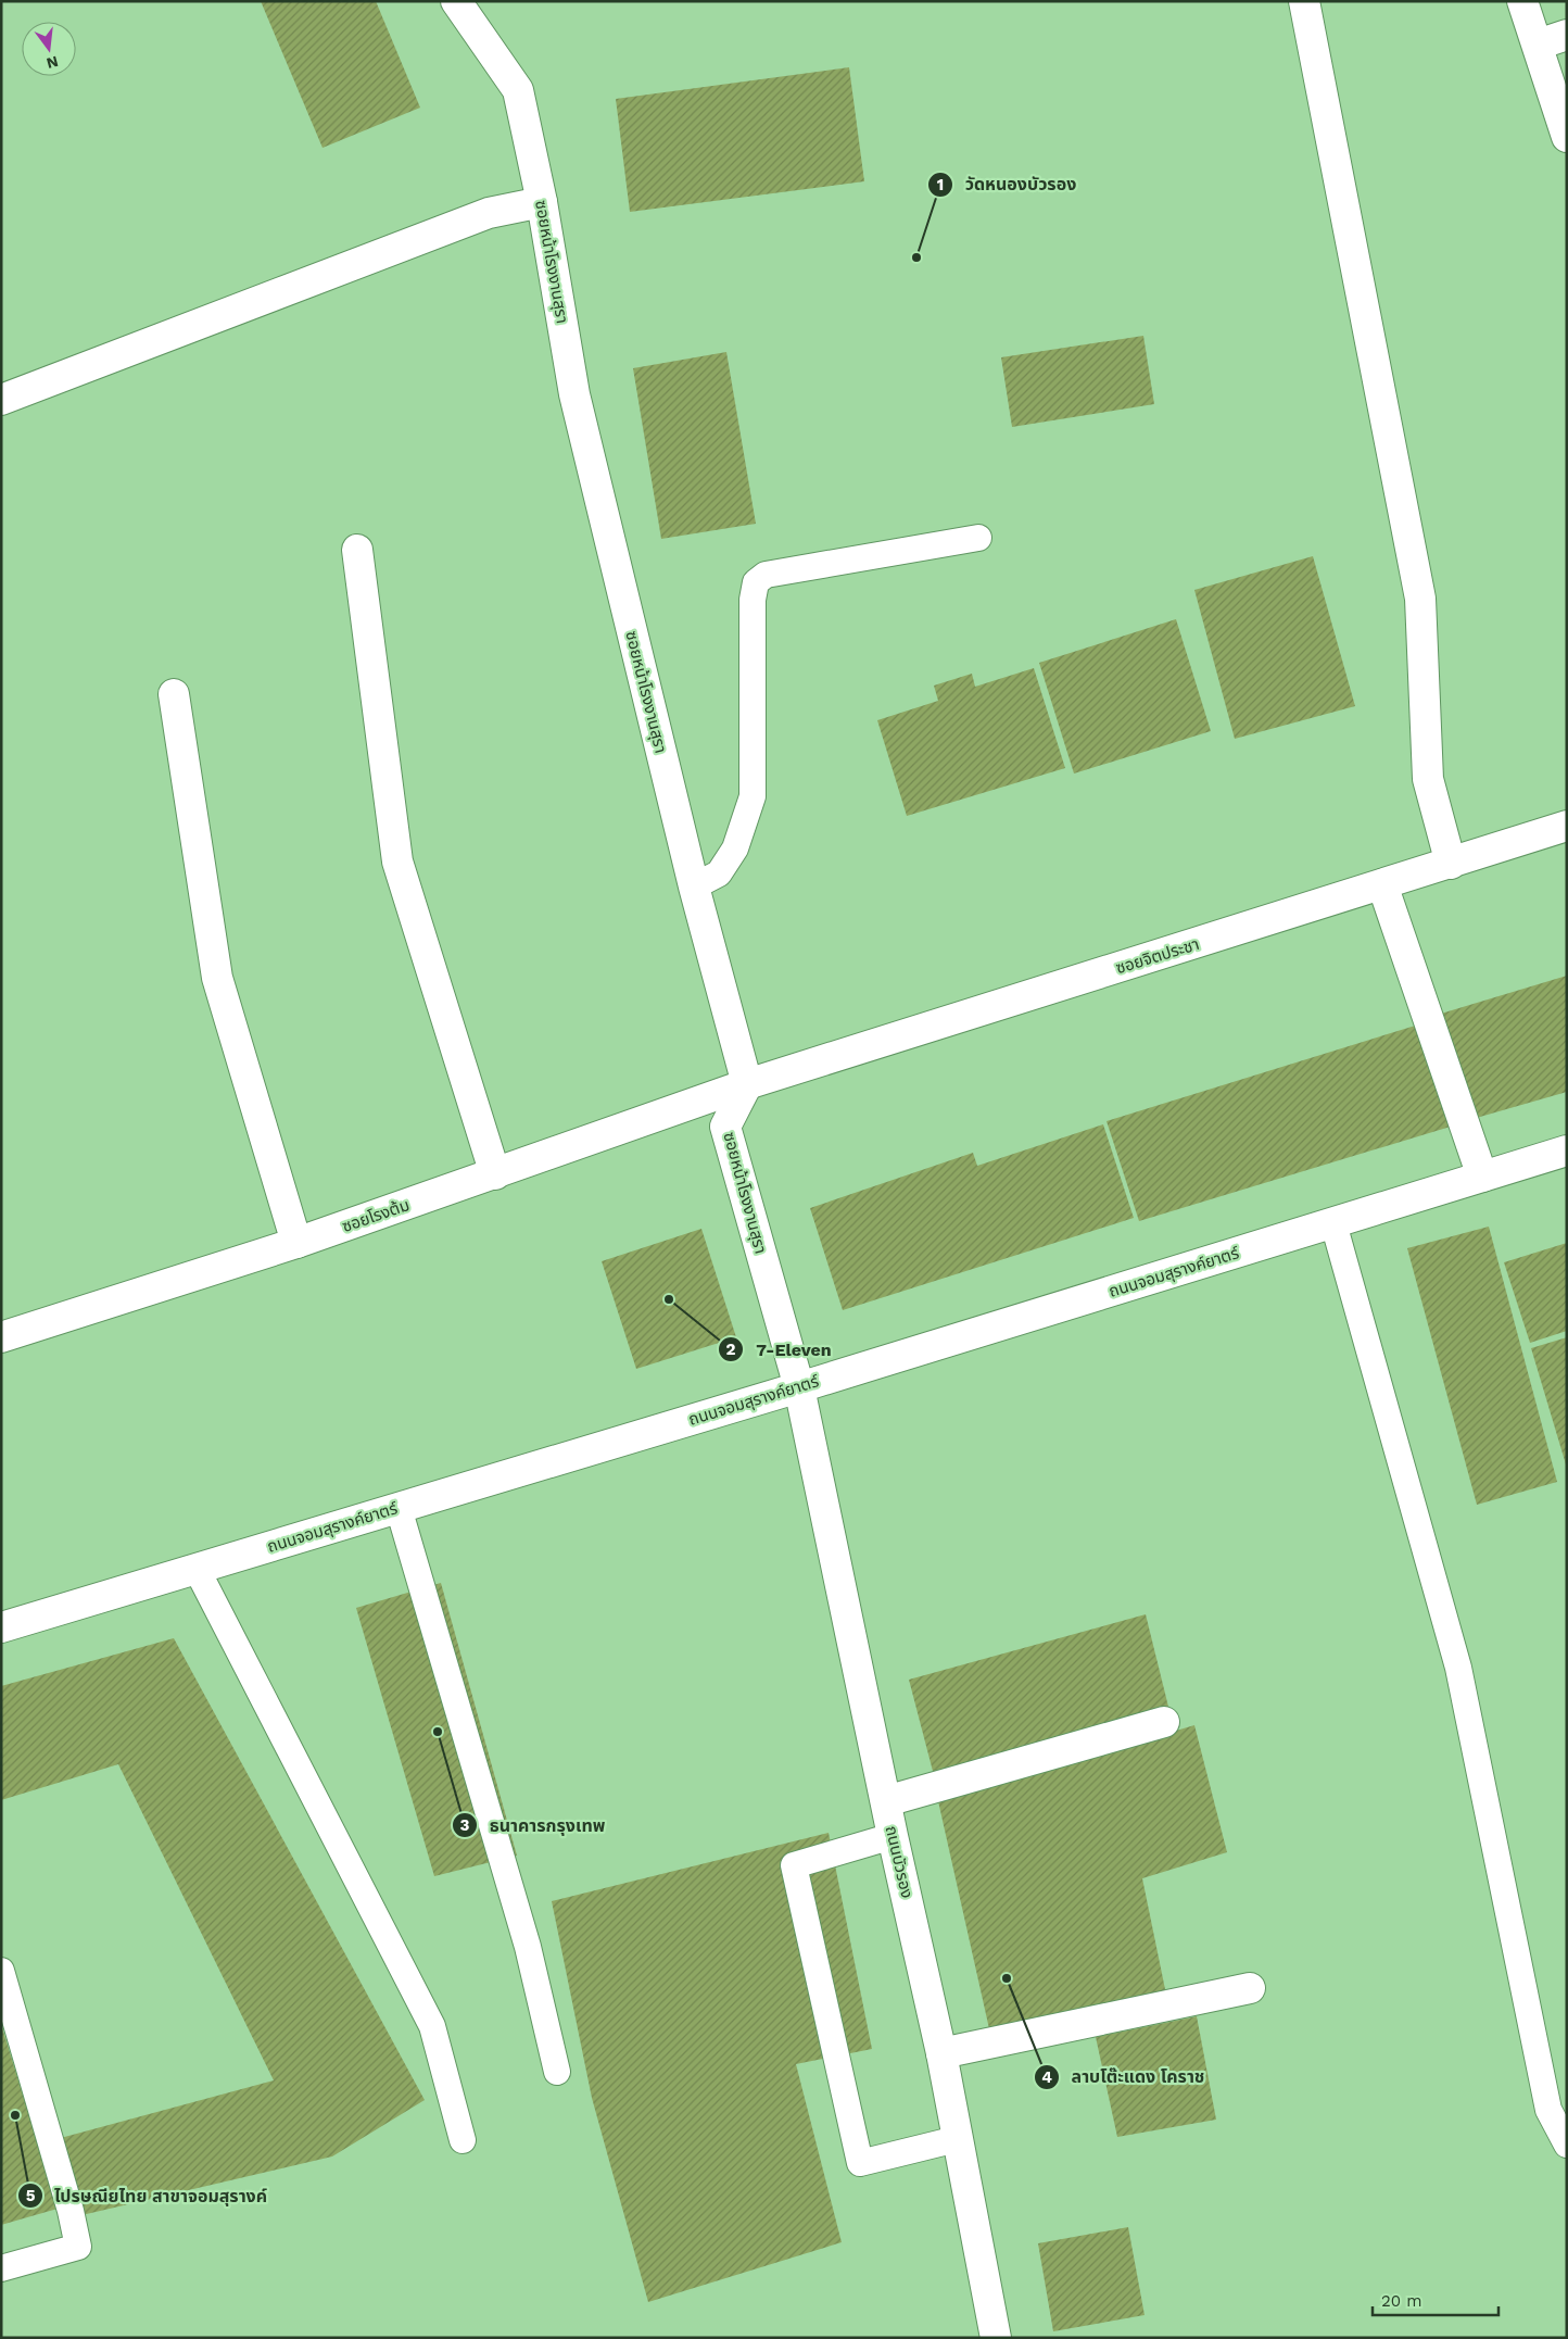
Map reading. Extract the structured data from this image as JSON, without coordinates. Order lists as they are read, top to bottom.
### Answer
{
  "streets": {
    "street": [
      "ซอยหน้าโรงงานสุรา",
      "ซอยจิตประชา",
      "ซอยโรงต้ม",
      "ถนนจอมสุรางค์ยาตร์",
      "ถนนบัวรอง"
    ]
  },
  "crossings": [
    ["ซอยหน้าโรงงานสุรา", "ซอยจิตประชา"],
    ["ซอยหน้าโรงงานสุรา", "ซอยโรงต้ม"],
    ["ซอยหน้าโรงงานสุรา", "ถนนจอมสุรางค์ยาตร์"],
    ["ซอยหน้าโรงงานสุรา", "ถนนบัวรอง"],
    ["ซอยจิตประชา", "ซอยโรงต้ม"],
    ["ถนนจอมสุรางค์ยาตร์", "ถนนบัวรอง"]
  ],
  "places": [
    "วัดหนองบัวรอง",
    "7-Eleven",
    "ธนาคารกรุงเทพ",
    "ลาบโต๊ะแดง โคราช",
    "ไปรษณียไทย สาขาจอมสุรางค์"
  ],
  "scale_bar": "20 m",
  "north": "bottom"
}
